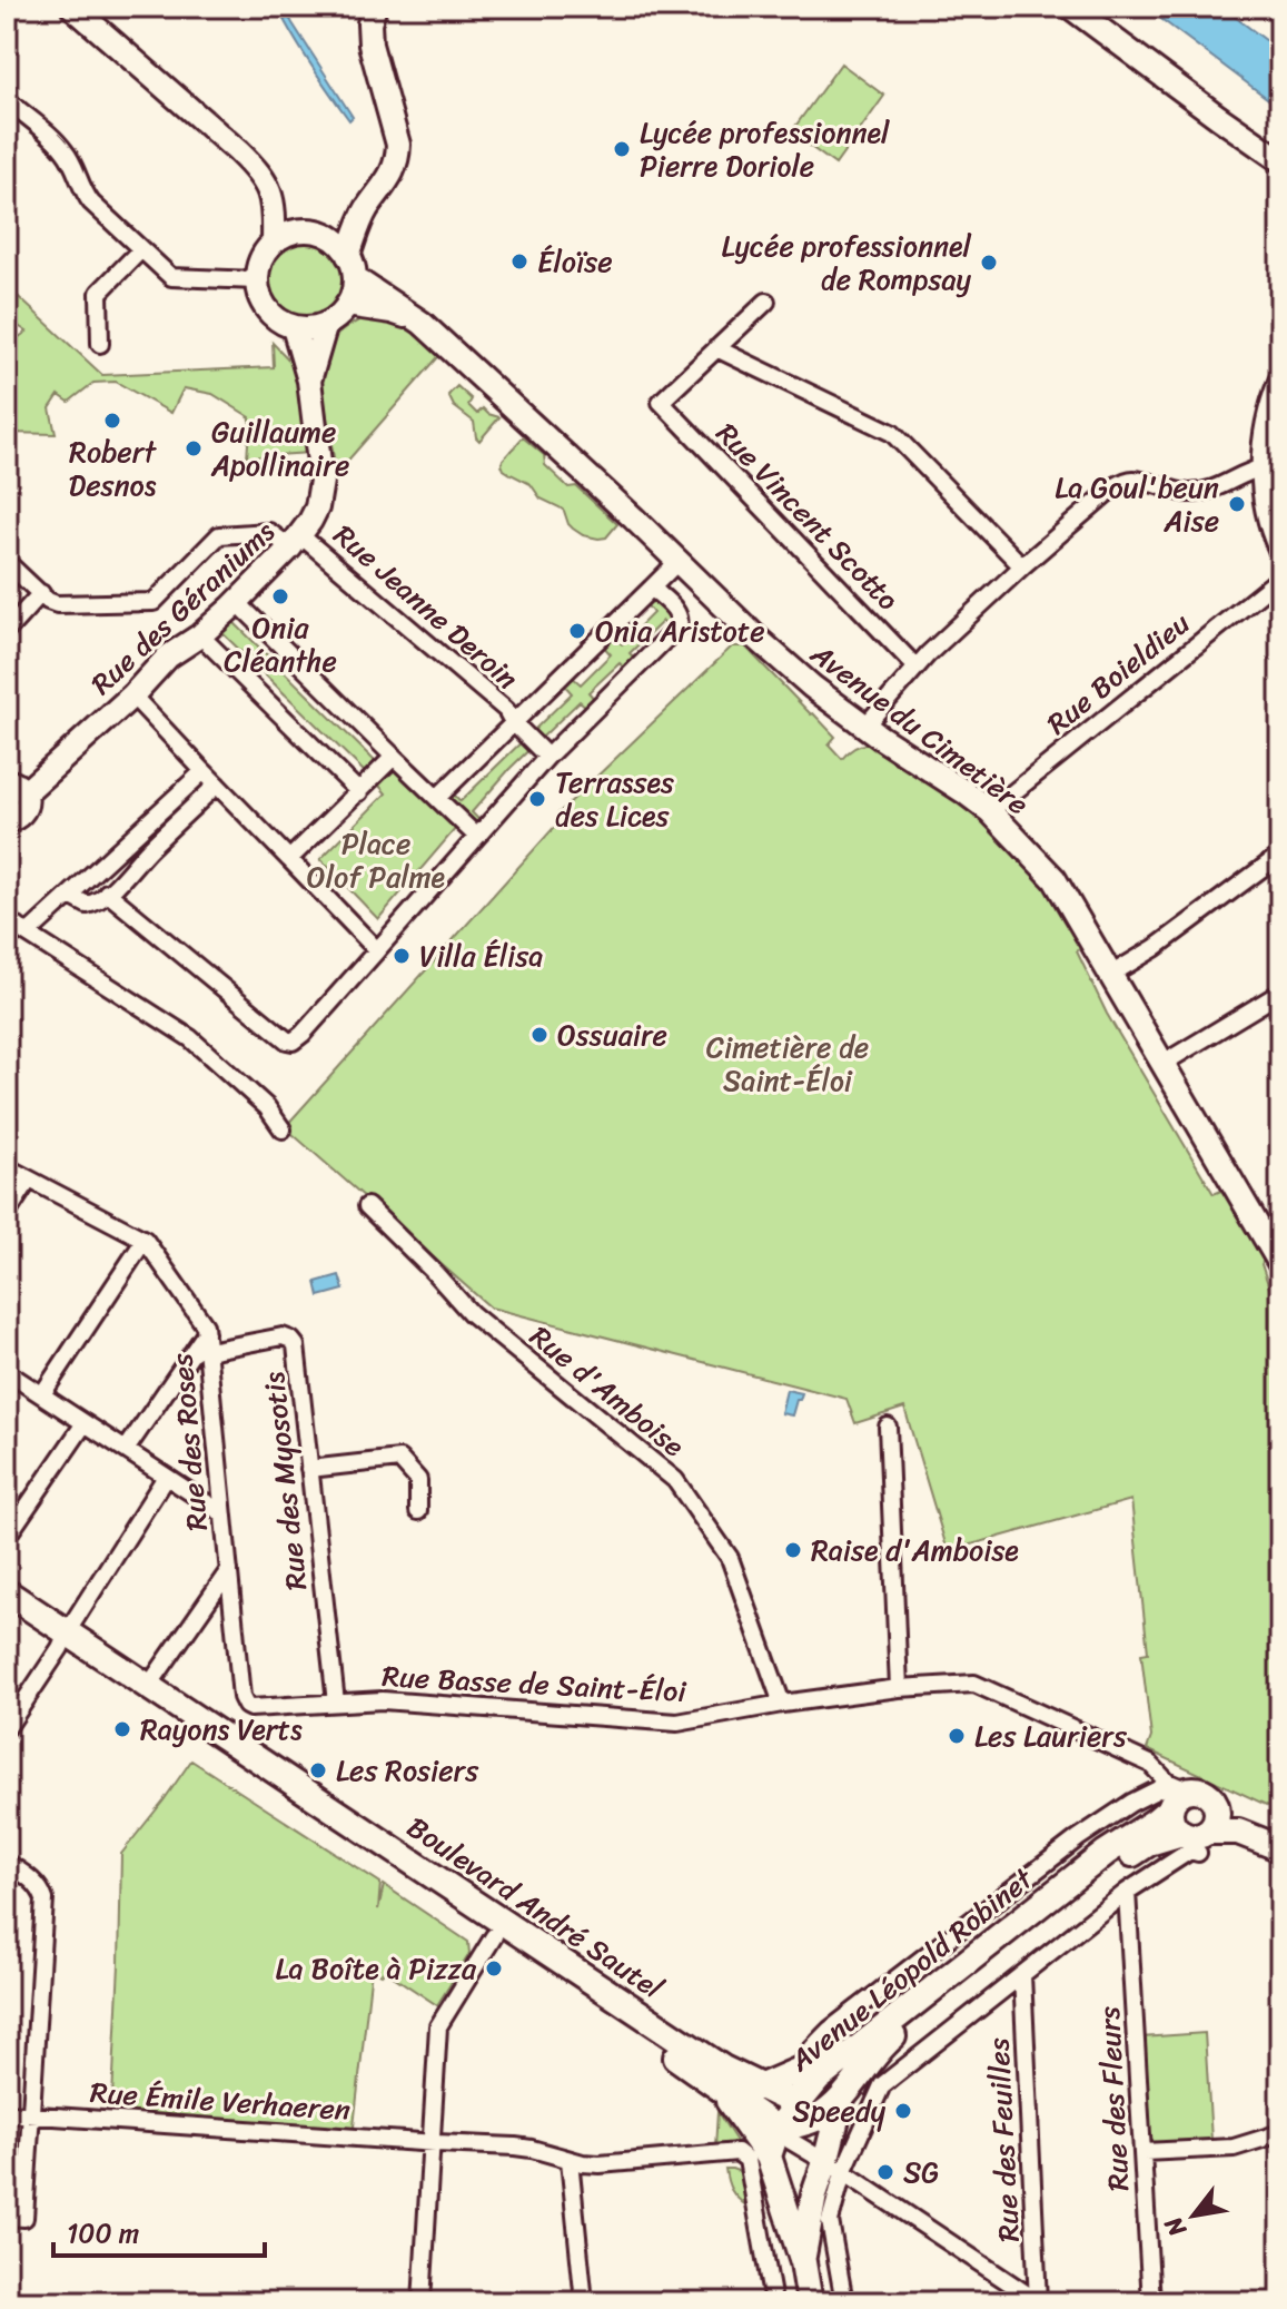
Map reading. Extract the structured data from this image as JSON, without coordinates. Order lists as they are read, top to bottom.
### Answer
{
  "streets": {
    "main road": ["Boulevard André Sautel", "Avenue Léopold Robinet"],
    "street": [
      "Rue Vincent Scotto",
      "Rue Jeanne Deroin",
      "Rue des Géraniums",
      "Rue Boieldieu",
      "Avenue du Cimetière",
      "Rue d'Amboise",
      "Rue des Roses",
      "Rue des Myosotis",
      "Rue Basse de Saint-Éloi",
      "Rue des Fleurs",
      "Rue Émile Verhaeren",
      "Rue des Feuilles"
    ]
  },
  "crossings": [
    ["Rue Jeanne Deroin", "Rue des Géraniums"],
    ["Rue des Géraniums", "Avenue du Cimetière"],
    ["Rue Boieldieu", "Avenue du Cimetière"],
    ["Rue d'Amboise", "Rue Basse de Saint-Éloi"],
    ["Rue des Roses", "Rue des Myosotis"],
    ["Rue des Roses", "Rue Basse de Saint-Éloi"],
    ["Rue des Myosotis", "Rue Basse de Saint-Éloi"],
    ["Rue Basse de Saint-Éloi", "Avenue Léopold Robinet"],
    ["Boulevard André Sautel", "Avenue Léopold Robinet"]
  ],
  "parks": ["Place Olof Palme", "Cimetière de Saint-Éloi"],
  "places": [
    "Lycée professionnel Pierre Doriole",
    "Éloïse",
    "Lycée professionnel de Rompsay",
    "Robert Desnos",
    "Guillaume Apollinaire",
    "La Goul'beun Aise",
    "Onia Cléanthe",
    "Onia Aristote",
    "Terrasses des Lices",
    "Villa Élisa",
    "Ossuaire",
    "Raise d'Amboise",
    "Rayons Verts",
    "Les Lauriers",
    "Les Rosiers",
    "La Boîte à Pizza",
    "Speedy",
    "SG"
  ],
  "scale_bar": "100 m",
  "north": "bottom left"
}
